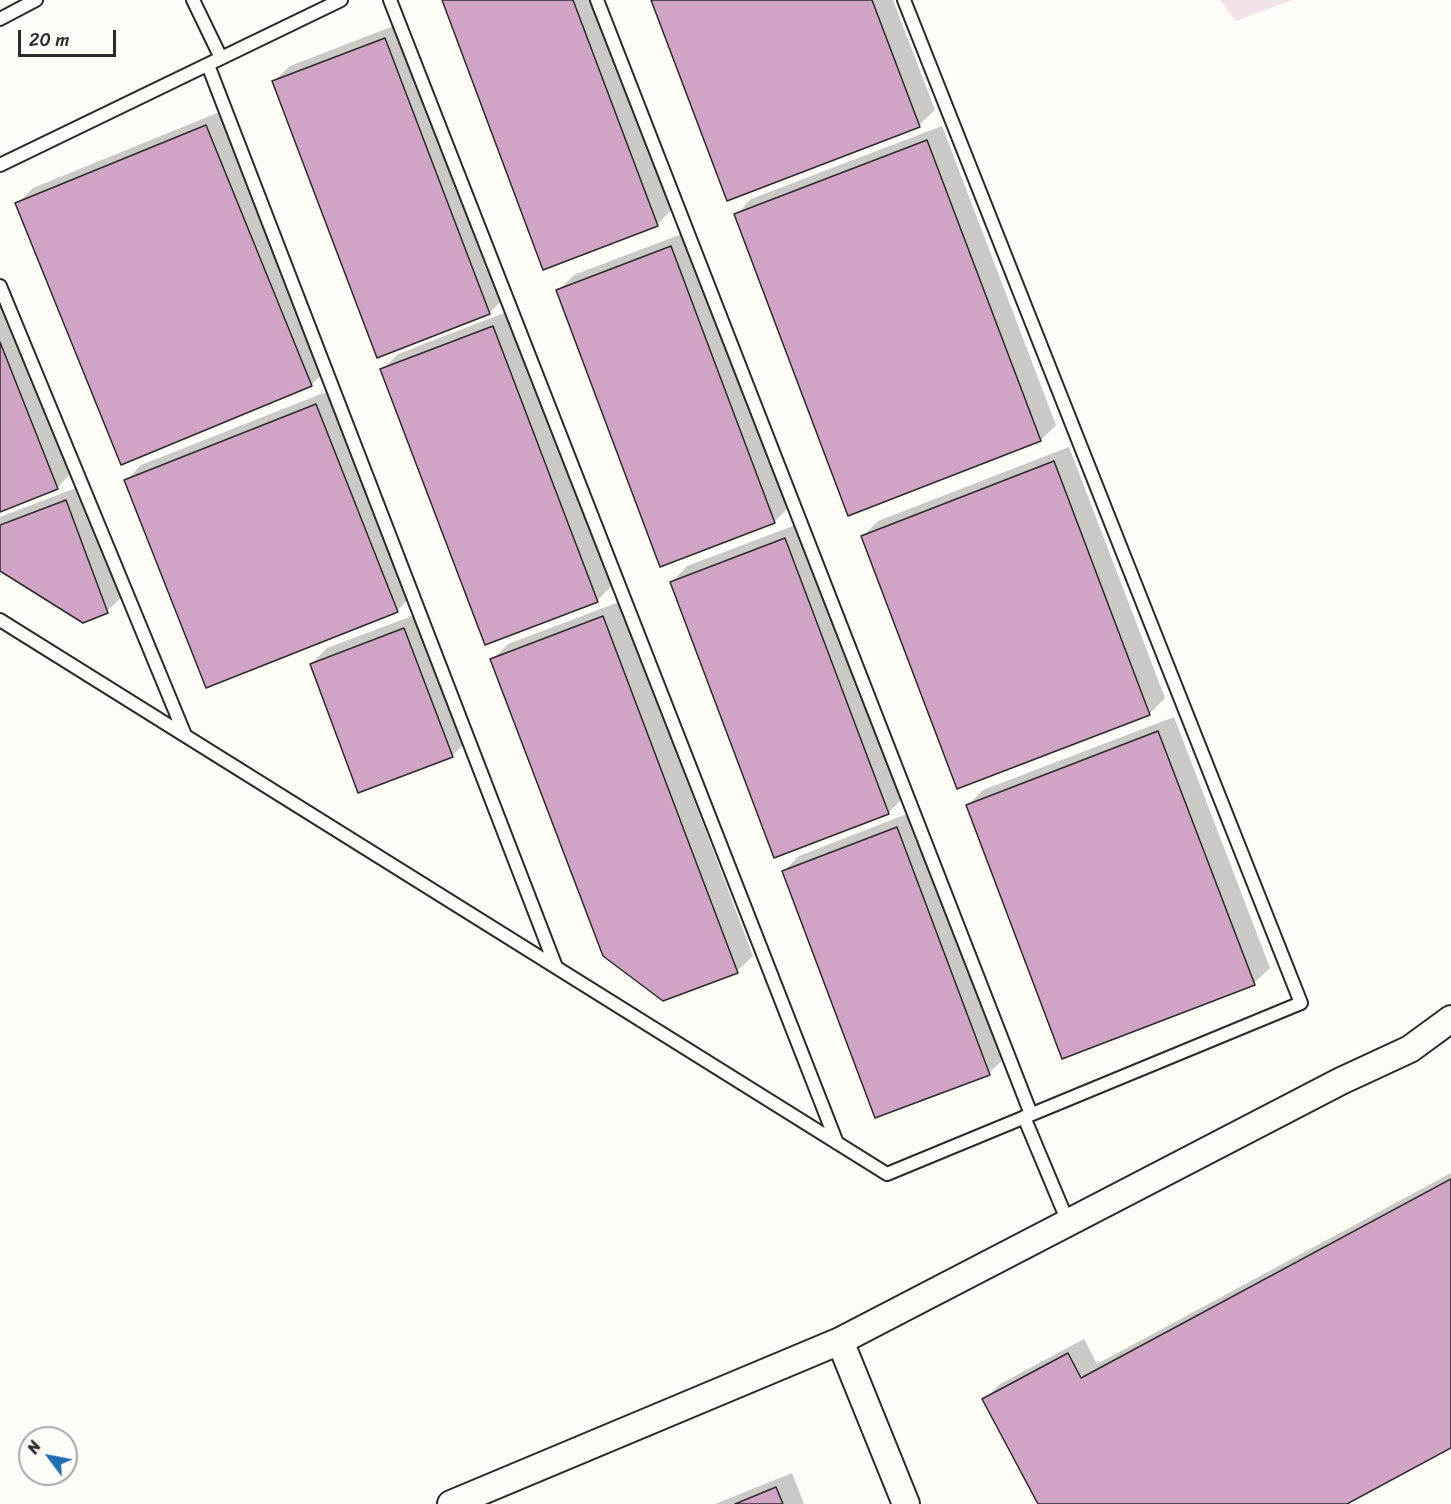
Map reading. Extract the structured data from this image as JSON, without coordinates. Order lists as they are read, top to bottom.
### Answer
{
  "scale_bar": "20 m",
  "north": "top left"
}
